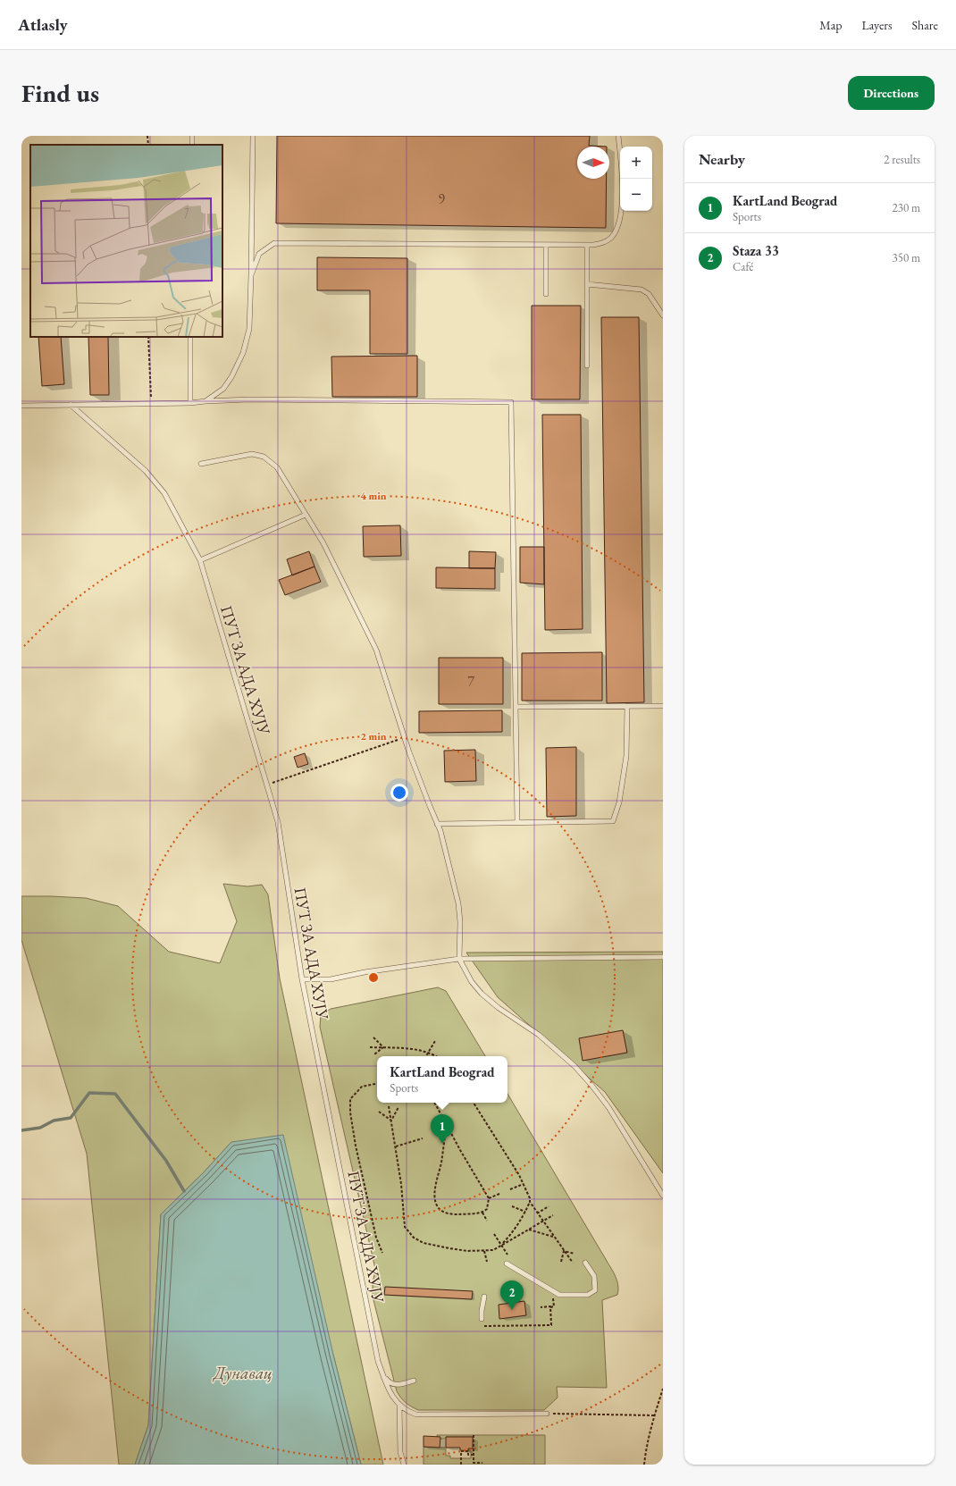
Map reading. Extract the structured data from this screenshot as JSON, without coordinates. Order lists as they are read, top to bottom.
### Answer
{
  "streets": {
    "lane": ["ПУТ ЗА АДА ХУЈУ"]
  },
  "water": ["Дунавац"],
  "house_numbers": ["9", "7"],
  "north": "right",
  "page": {
    "header": "Atlasly",
    "nav": ["Map", "Layers", "Share"],
    "buttons": "Directions",
    "title": "Find us",
    "heading": ["Nearby", "2 results"],
    "map_buttons": ["+", "−"],
    "list": [
      {
        "mark": "1",
        "name": "KartLand Beograd",
        "note": "Sports",
        "value": "230 m"
      },
      {
        "mark": "2",
        "name": "Staza 33",
        "note": "Café",
        "value": "350 m"
      }
    ],
    "popup": ["KartLand Beograd", "Sports"],
    "pins": ["1", "2"]
  },
  "rings": ["4 min", "2 min"]
}
